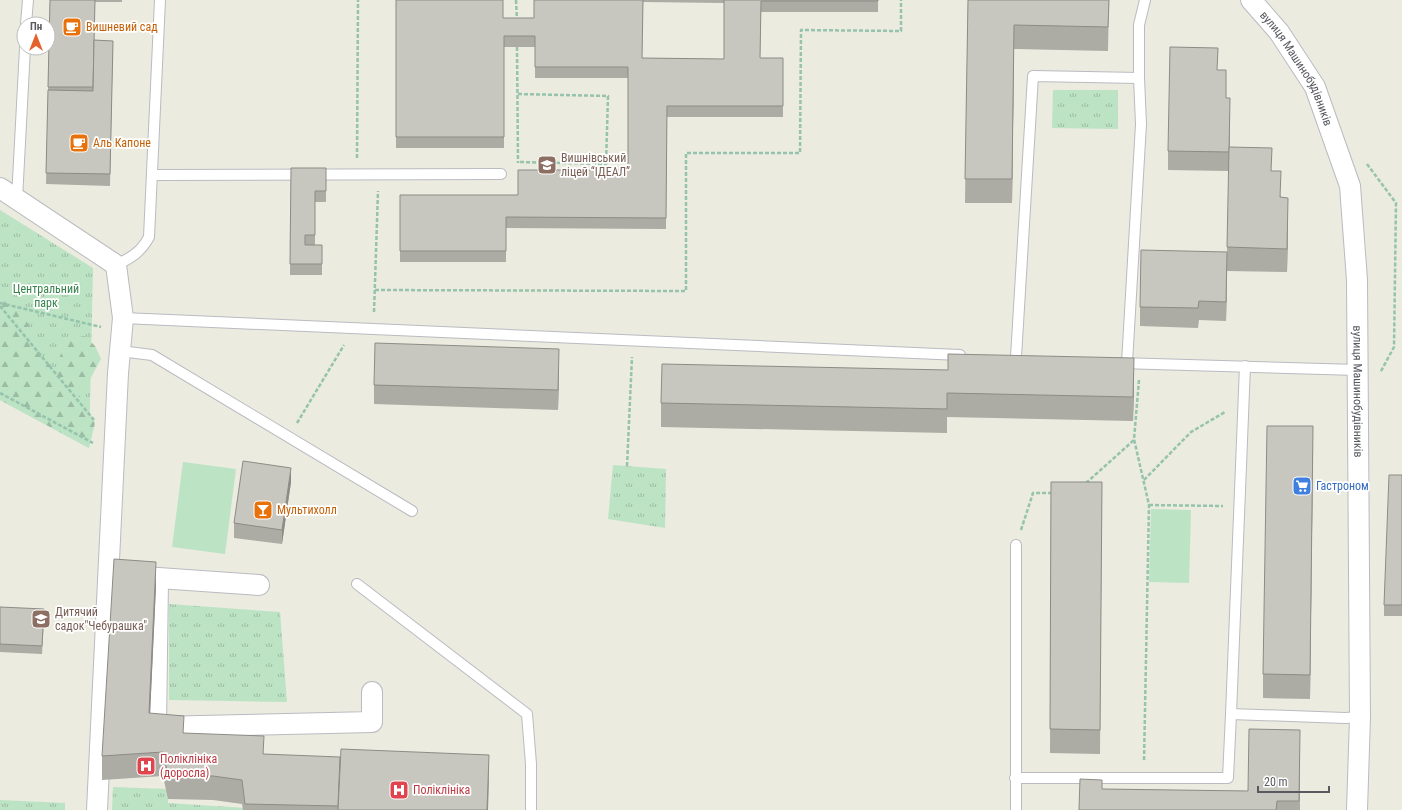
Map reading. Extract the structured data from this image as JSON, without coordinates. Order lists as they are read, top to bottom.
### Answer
{
  "streets": {
    "street": ["вулиця Машинобудівників"]
  },
  "parks": ["Центральний парк"],
  "places": {
    "cafe": ["Вишневий сад", "Аль Капоне"],
    "school or university": ["Вишнівський ліцей “ІДЕАЛ”", "Дитячий садок\"Чебурашка\""],
    "supermarket": ["Гастроном"],
    "bar": ["Мультихолл"],
    "hospital": ["Поліклініка (доросла)", "Поліклініка"]
  },
  "scale_bar": "20 m",
  "north": "top"
}
